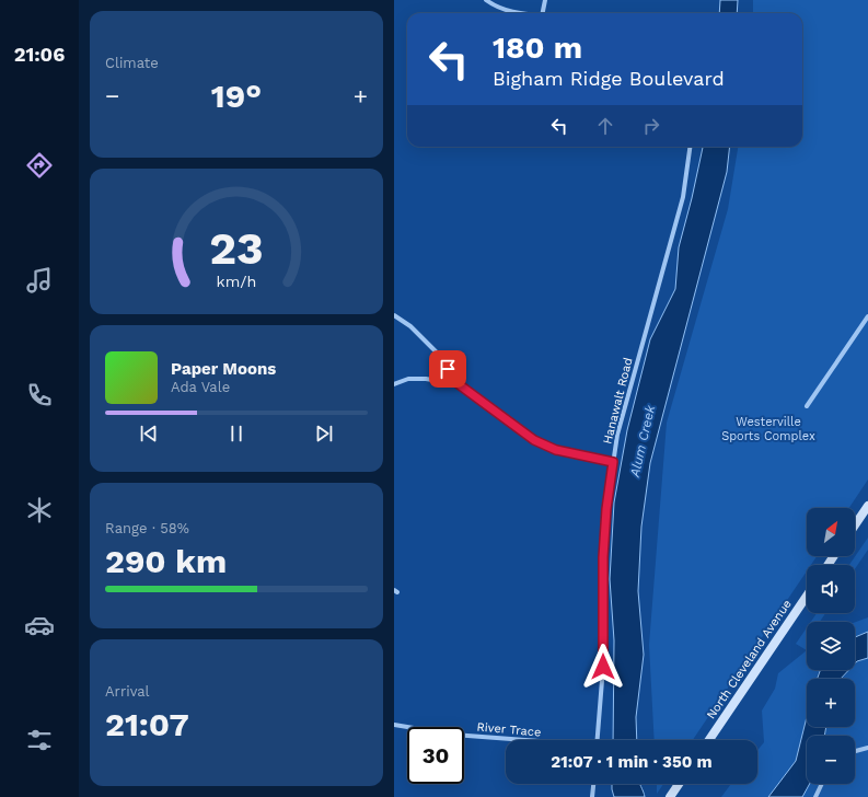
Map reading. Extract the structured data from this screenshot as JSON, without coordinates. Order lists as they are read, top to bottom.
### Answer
{
  "streets": {
    "main road": ["North Cleveland Avenue"],
    "street": ["Hanawalt Road", "River Trace"]
  },
  "water": ["Alum Creek"],
  "parks": ["Westerville Sports Complex"],
  "north": "top right",
  "page": {
    "tabs": "21:06",
    "tile": [
      "Climate",
      ["Range · 58%", "290 km"],
      ["Arrival", "21:07"]
    ],
    "turn": ["180 m", "Bigham Ridge Boulevard"],
    "heat": ["−", "19°", "+"],
    "song": ["Paper Moons", "Ada Vale"],
    "map_buttons": ["+", "−"],
    "limit": "30",
    "trip": "21:07 · 1 min · 350 m",
    "gauge": ["23", "km/h"]
  }
}
